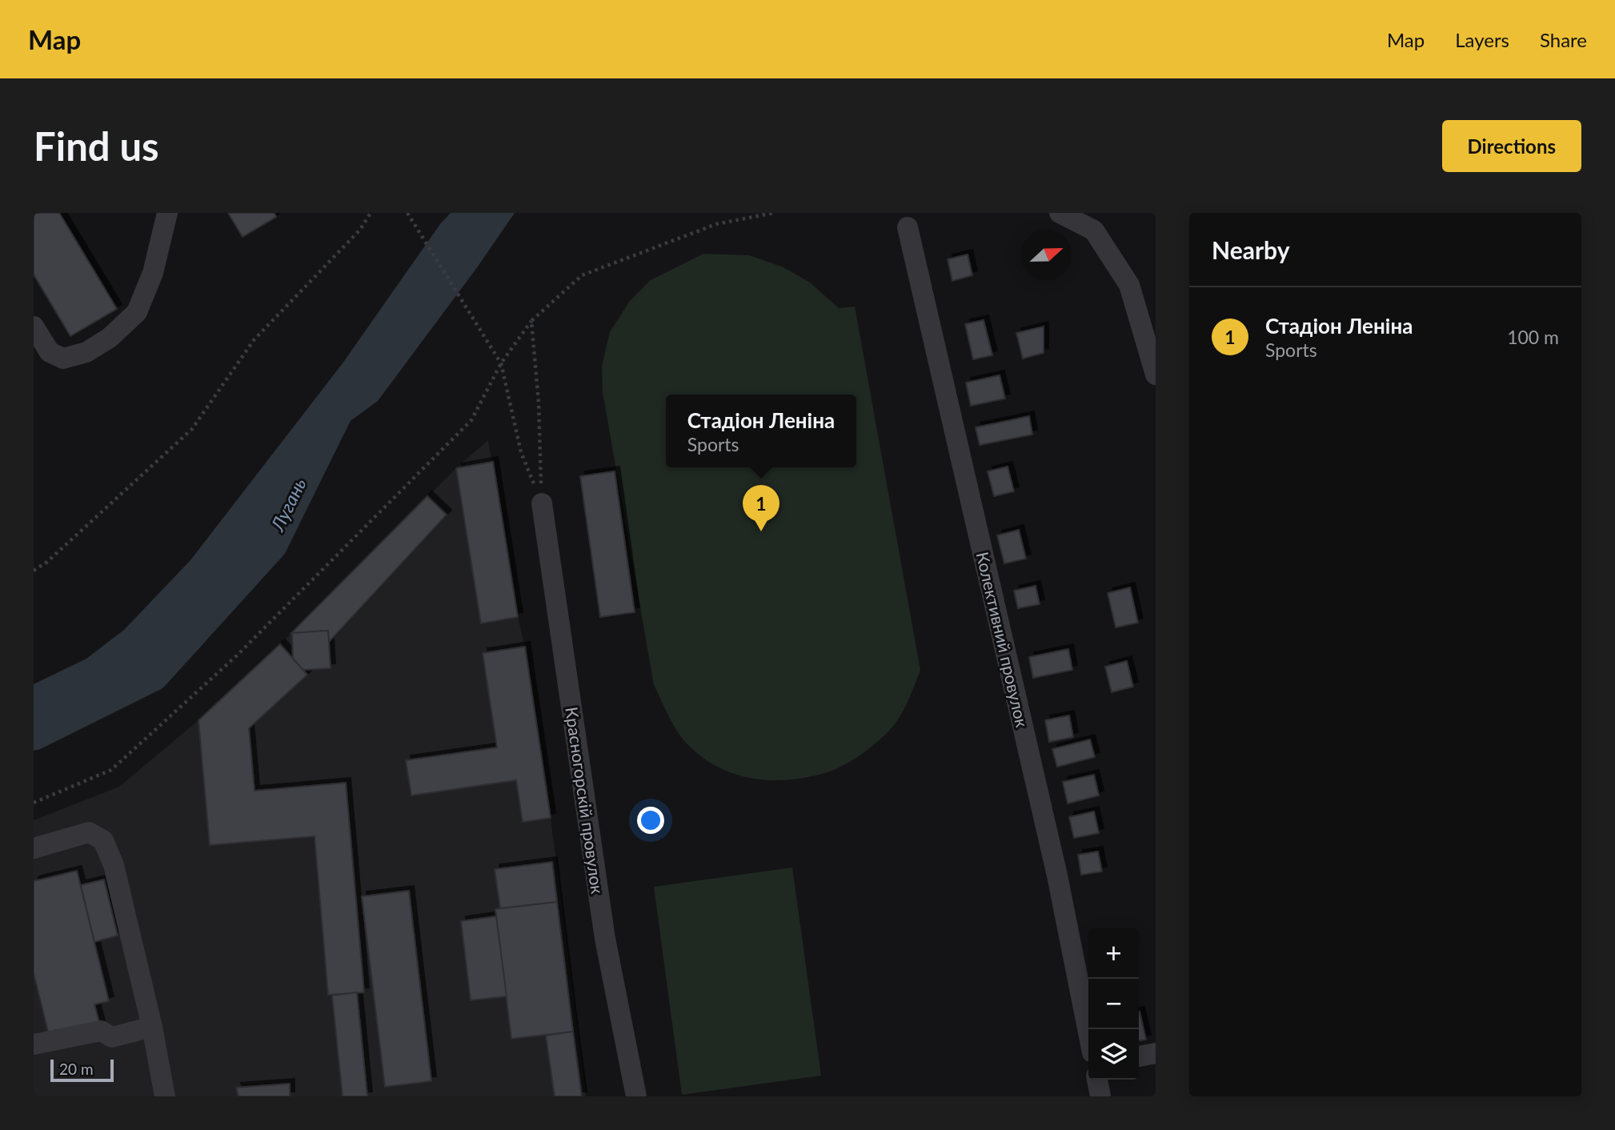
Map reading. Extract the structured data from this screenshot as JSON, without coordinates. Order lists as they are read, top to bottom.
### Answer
{
  "streets": {
    "street": ["Колективний провулок", "Красногорскій провулок"]
  },
  "water": ["Лугань"],
  "scale_bar": "20 m",
  "north": "right",
  "page": {
    "header": "Map",
    "nav": ["Map", "Layers", "Share"],
    "buttons": "Directions",
    "title": "Find us",
    "heading": "Nearby",
    "list": [
      {
        "mark": "1",
        "name": "Стадіон Леніна",
        "note": "Sports",
        "value": "100 m"
      }
    ],
    "popup": ["Стадіон Леніна", "Sports"],
    "pins": "1",
    "map_buttons": ["+", "−"],
    "scale": "20 m"
  }
}
